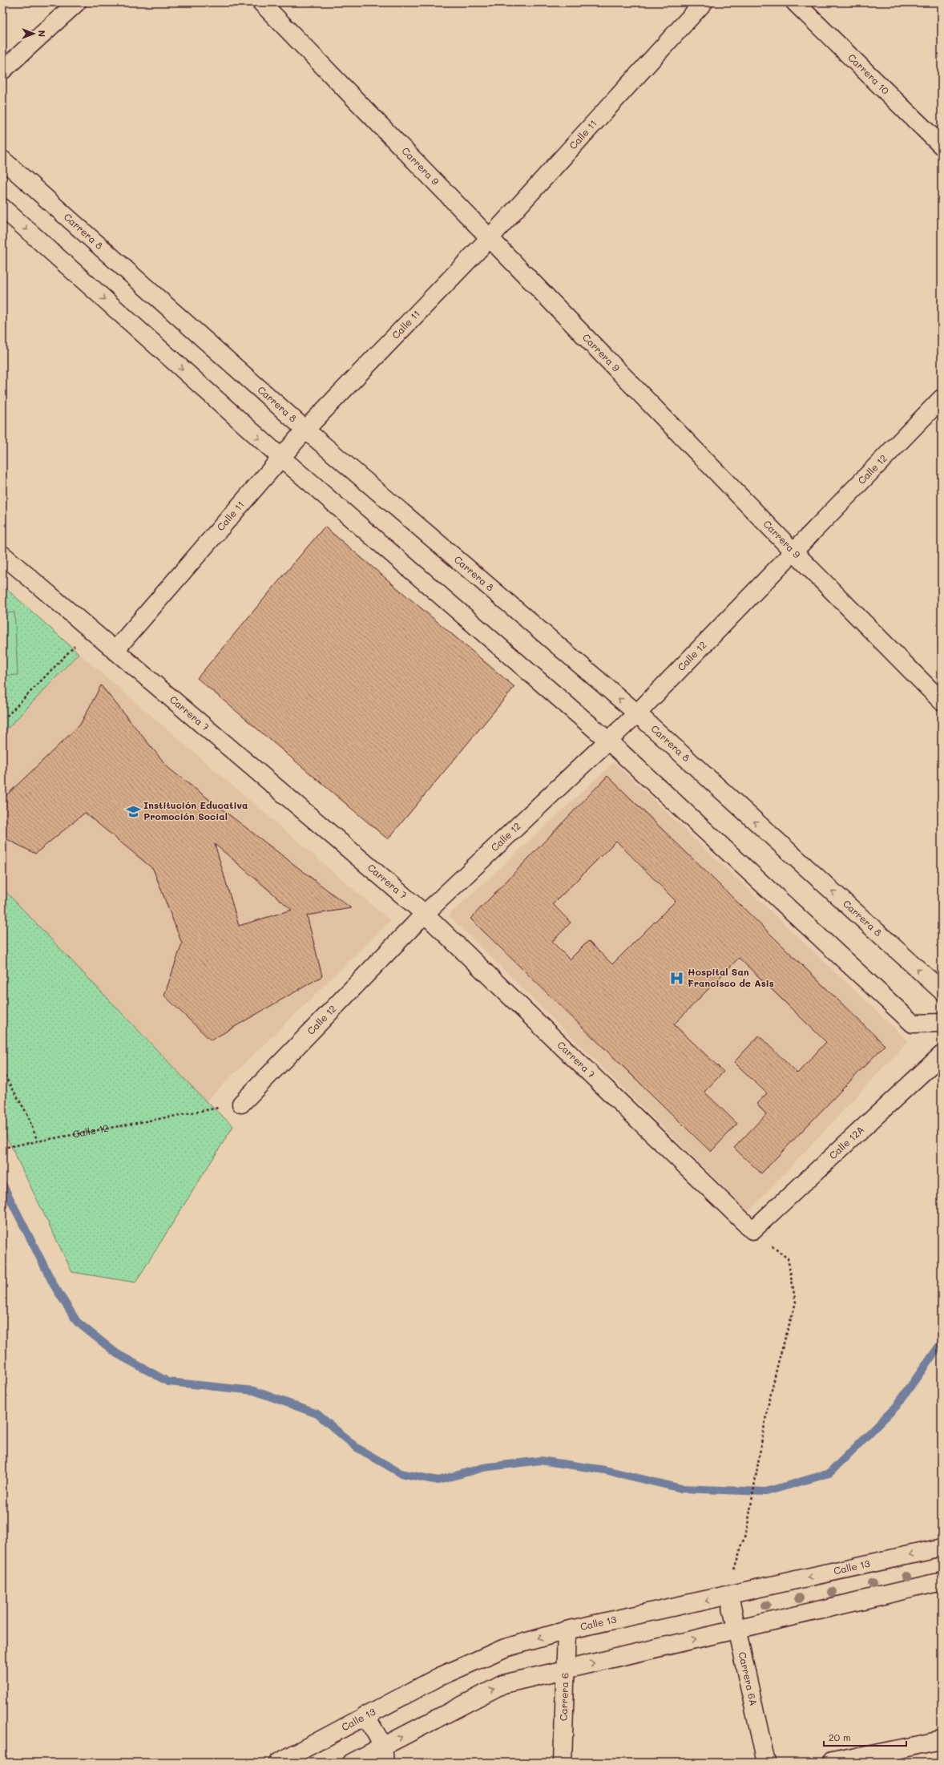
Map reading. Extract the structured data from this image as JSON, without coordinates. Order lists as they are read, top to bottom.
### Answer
{
  "streets": {
    "street": [
      "Carrera 10",
      "Calle 11",
      "Carrera 9",
      "Carrera 8",
      "Calle 12",
      "Carrera 7",
      "Calle 12A",
      "Calle 13",
      "Carrera 6A",
      "Carrera 6"
    ]
  },
  "crossings": [
    ["Calle 11", "Carrera 9"],
    ["Calle 11", "Carrera 8"],
    ["Calle 11", "Carrera 7"],
    ["Carrera 9", "Calle 12"],
    ["Carrera 8", "Calle 12"],
    ["Calle 12", "Carrera 7"],
    ["Carrera 7", "Calle 12A"],
    ["Calle 13", "Carrera 6A"],
    ["Calle 13", "Carrera 6"]
  ],
  "places": {
    "school or university": ["Institución Educativa Promoción Social"],
    "hospital": ["Hospital San Francisco de Asis"]
  },
  "scale_bar": "20 m",
  "north": "right"
}
